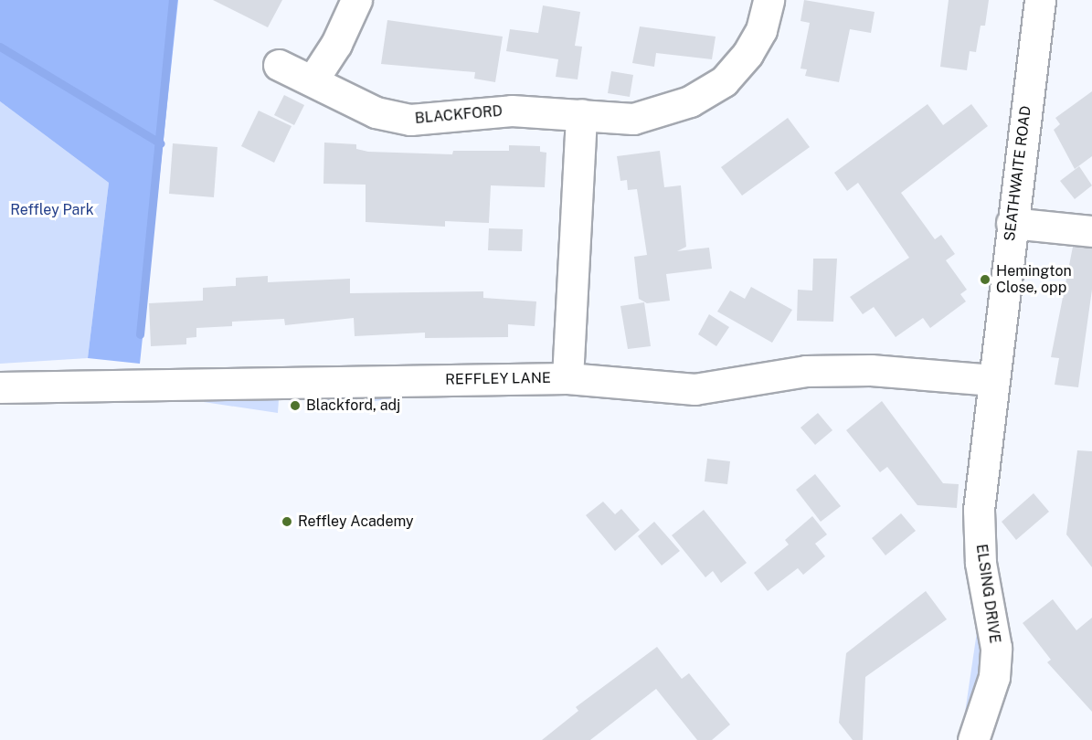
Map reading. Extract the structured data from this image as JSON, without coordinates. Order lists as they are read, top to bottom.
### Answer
{
  "streets": {
    "street": [
      "BLACKFORD",
      "SEATHWAITE ROAD",
      "REFFLEY LANE",
      "ELSING DRIVE"
    ]
  },
  "crossings": [
    ["SEATHWAITE ROAD", "REFFLEY LANE"],
    ["SEATHWAITE ROAD", "ELSING DRIVE"],
    ["REFFLEY LANE", "ELSING DRIVE"]
  ],
  "parks": ["Reffley Park"],
  "places": ["Hemington Close, opp", "Blackford, adj", "Reffley Academy"]
}
